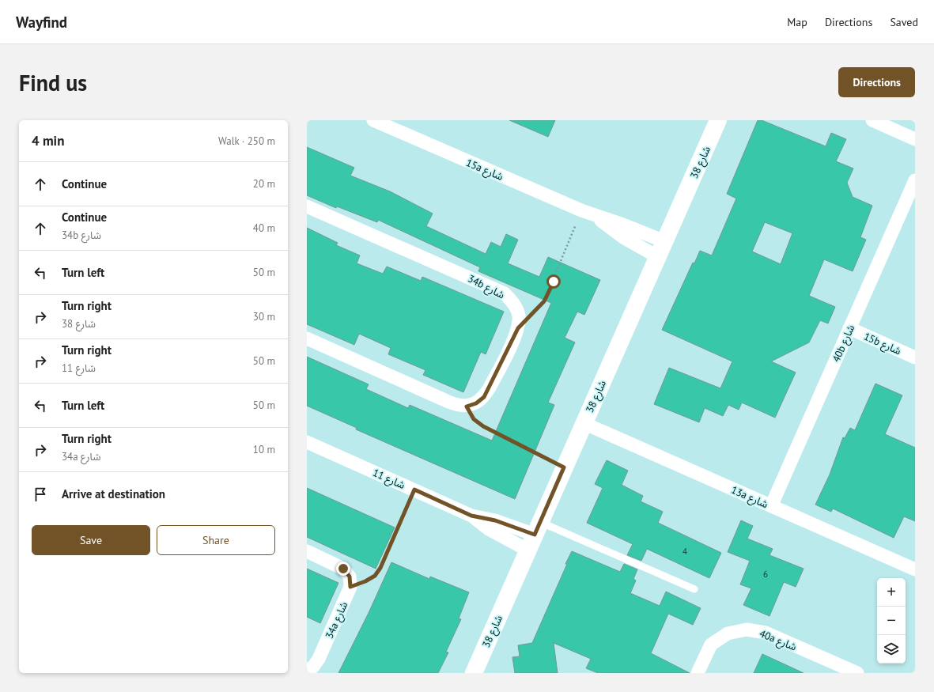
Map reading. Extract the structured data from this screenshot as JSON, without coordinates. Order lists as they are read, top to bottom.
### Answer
{
  "streets": {
    "street": [
      "شارع 38",
      "15a شارع",
      "34b شارع",
      "40b شارع",
      "15b شارع",
      "شارع 11",
      "13a شارع",
      "34a شارع",
      "40a شارع"
    ]
  },
  "crossings": [
    ["شارع 38", "15a شارع"],
    ["شارع 38", "شارع 11"],
    ["شارع 38", "13a شارع"],
    ["40b شارع", "15b شارع"],
    ["40b شارع", "13a شارع"]
  ],
  "house_numbers": ["4", "6"],
  "page": {
    "header": "Wayfind",
    "nav": ["Map", "Directions", "Saved"],
    "buttons": [
      "Directions",
      ["Save", "Share"]
    ],
    "title": "Find us",
    "heading": ["4 min", "Walk · 250 m"],
    "list": [
      ["Continue", "20 m"],
      ["Continue", "34b شارع", "40 m"],
      ["Turn left", "50 m"],
      ["Turn right", "شارع 38", "30 m"],
      ["Turn right", "شارع 11", "50 m"],
      ["Turn left", "50 m"],
      ["Turn right", "34a شارع", "10 m"],
      "Arrive at destination"
    ],
    "map_buttons": ["+", "−"]
  }
}
